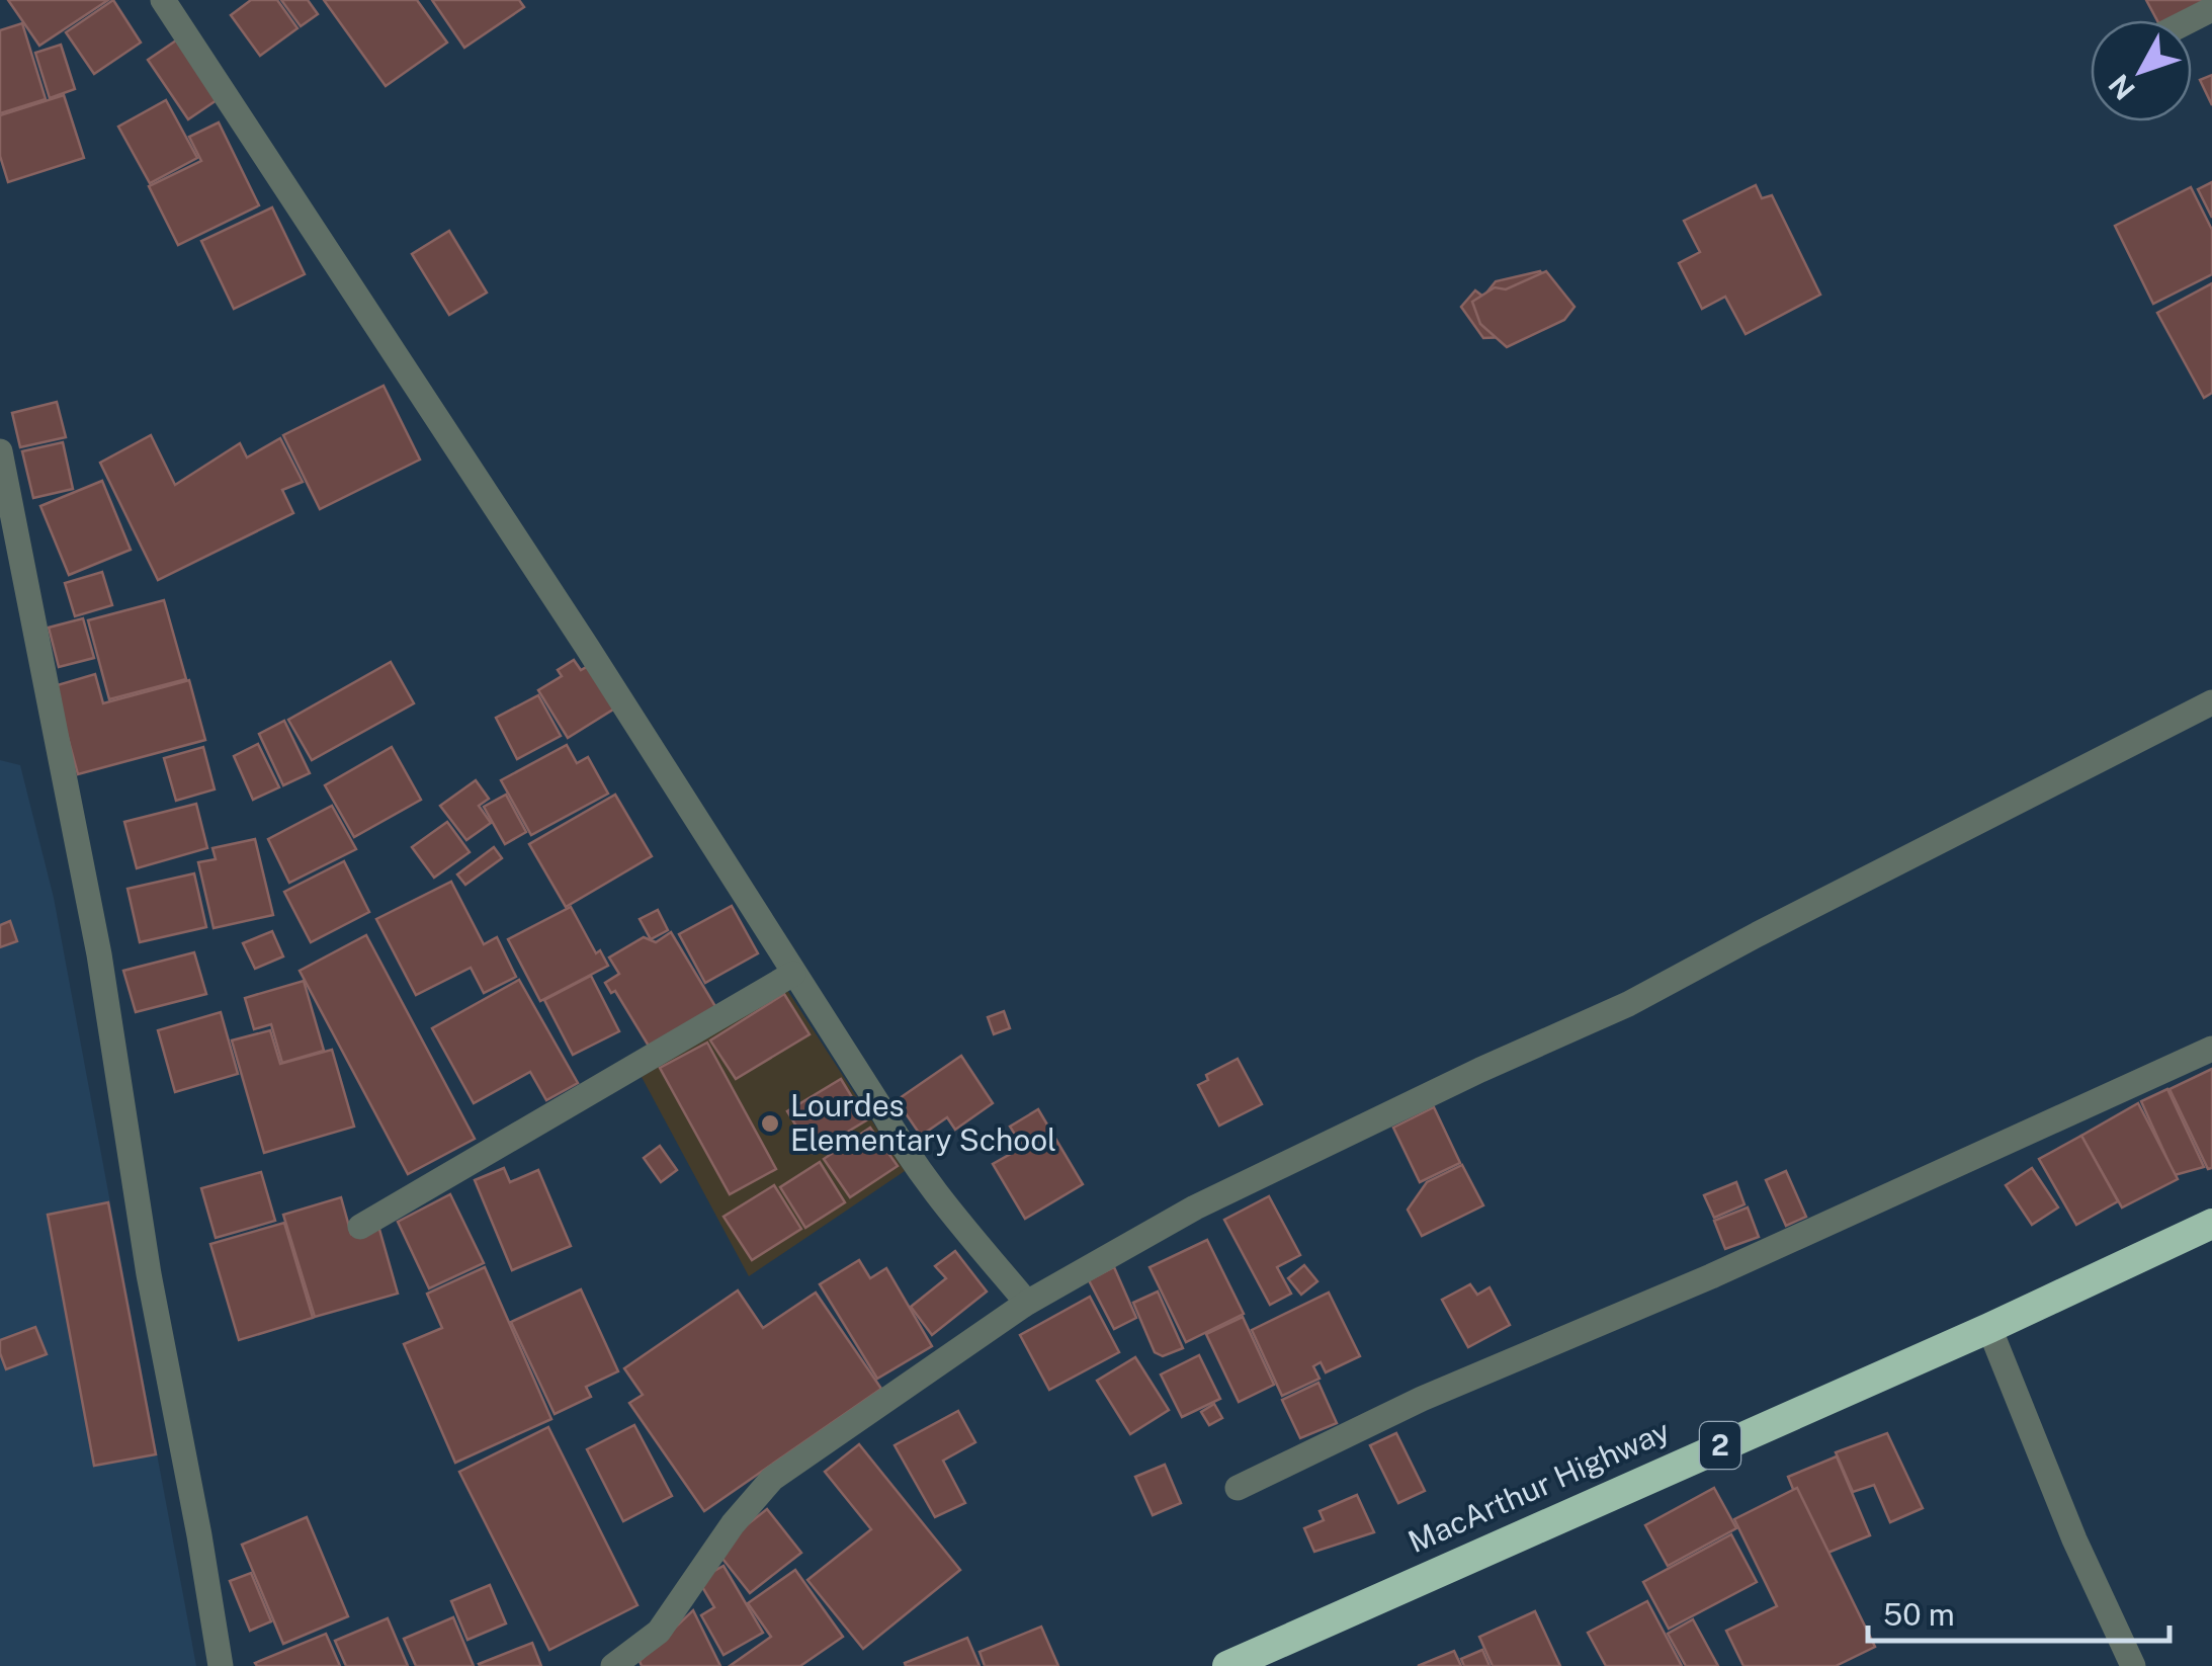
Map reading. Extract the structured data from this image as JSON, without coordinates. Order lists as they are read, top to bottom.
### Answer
{
  "streets": {
    "highway": ["2", "MacArthur Highway"]
  },
  "places": ["Lourdes Elementary School"],
  "scale_bar": "50 m",
  "north": "bottom left"
}
